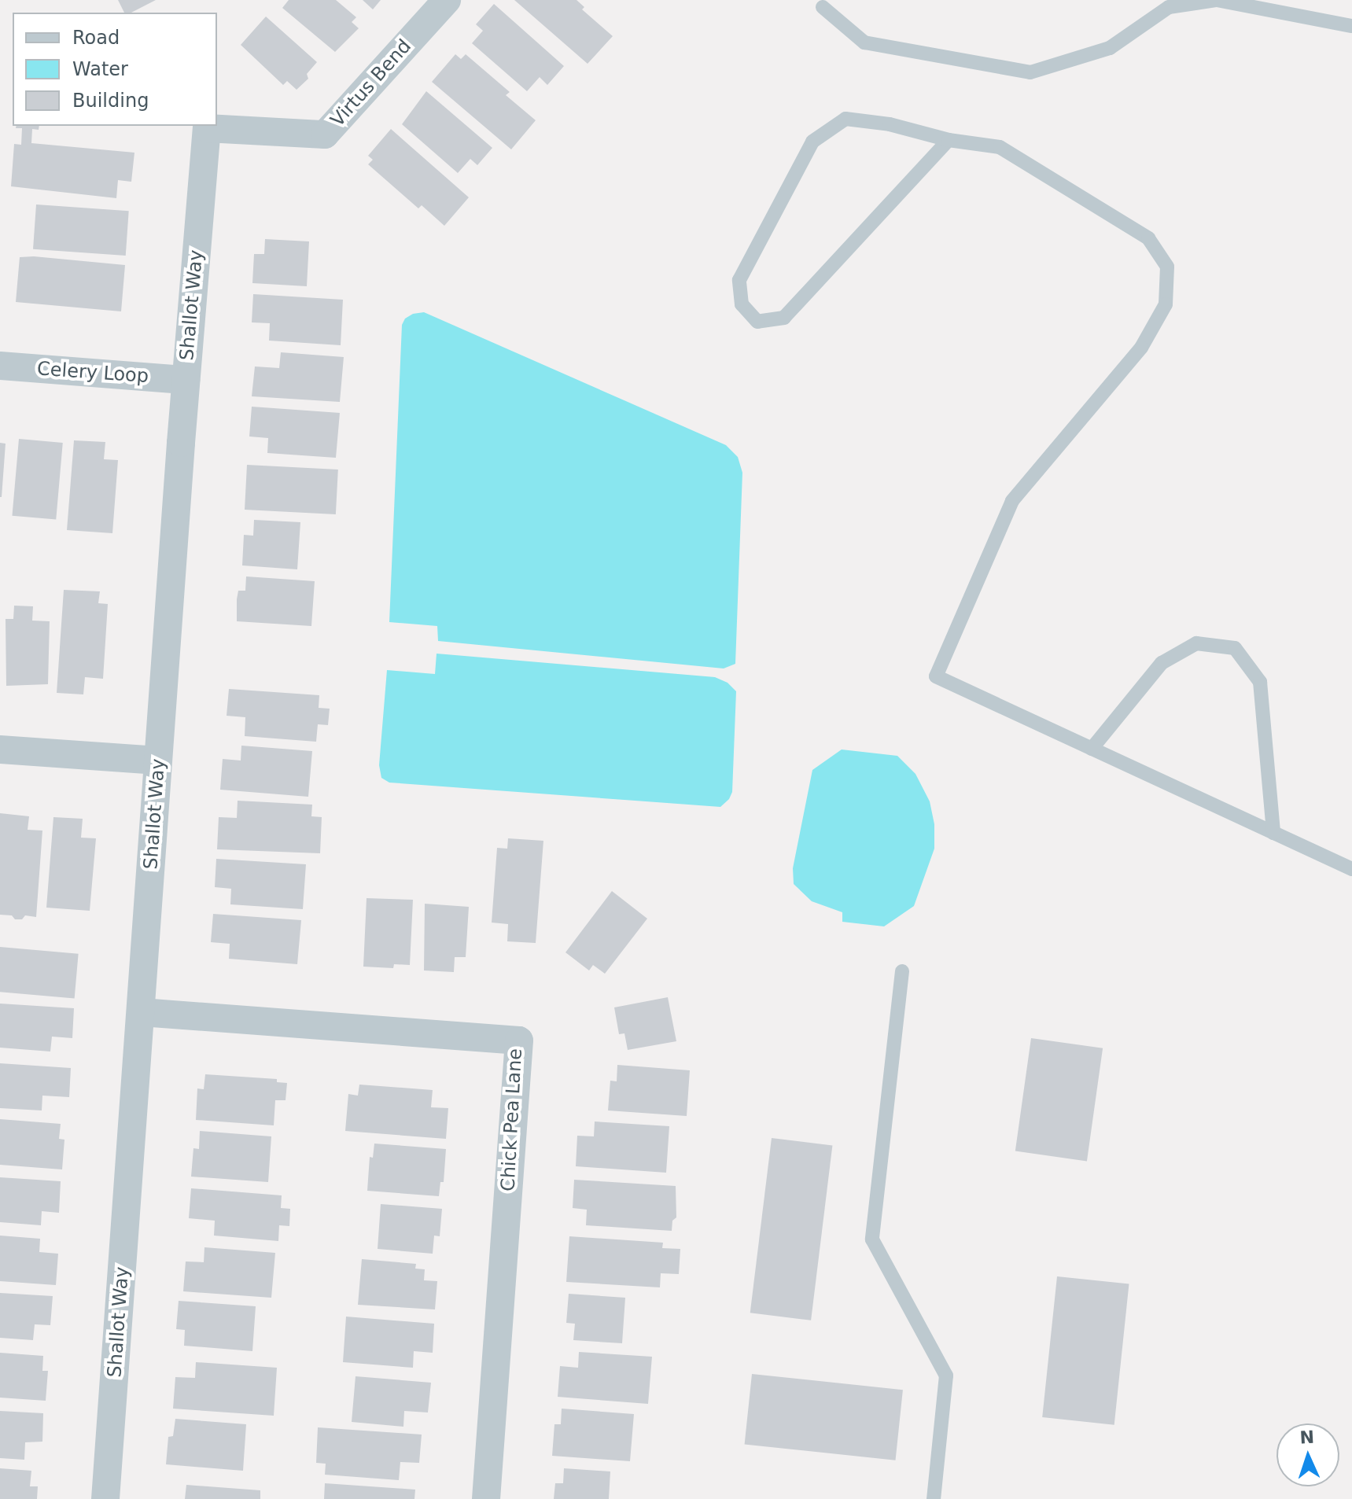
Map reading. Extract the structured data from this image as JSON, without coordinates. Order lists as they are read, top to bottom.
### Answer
{
  "streets": {
    "street": [
      "Virtus Bend",
      "Shallot Way",
      "Celery Loop",
      "Chick Pea Lane"
    ]
  },
  "crossings": [
    ["Virtus Bend", "Shallot Way"],
    ["Shallot Way", "Celery Loop"],
    ["Shallot Way", "Chick Pea Lane"]
  ],
  "legend": ["Road", "Water", "Building"],
  "north": "top"
}
